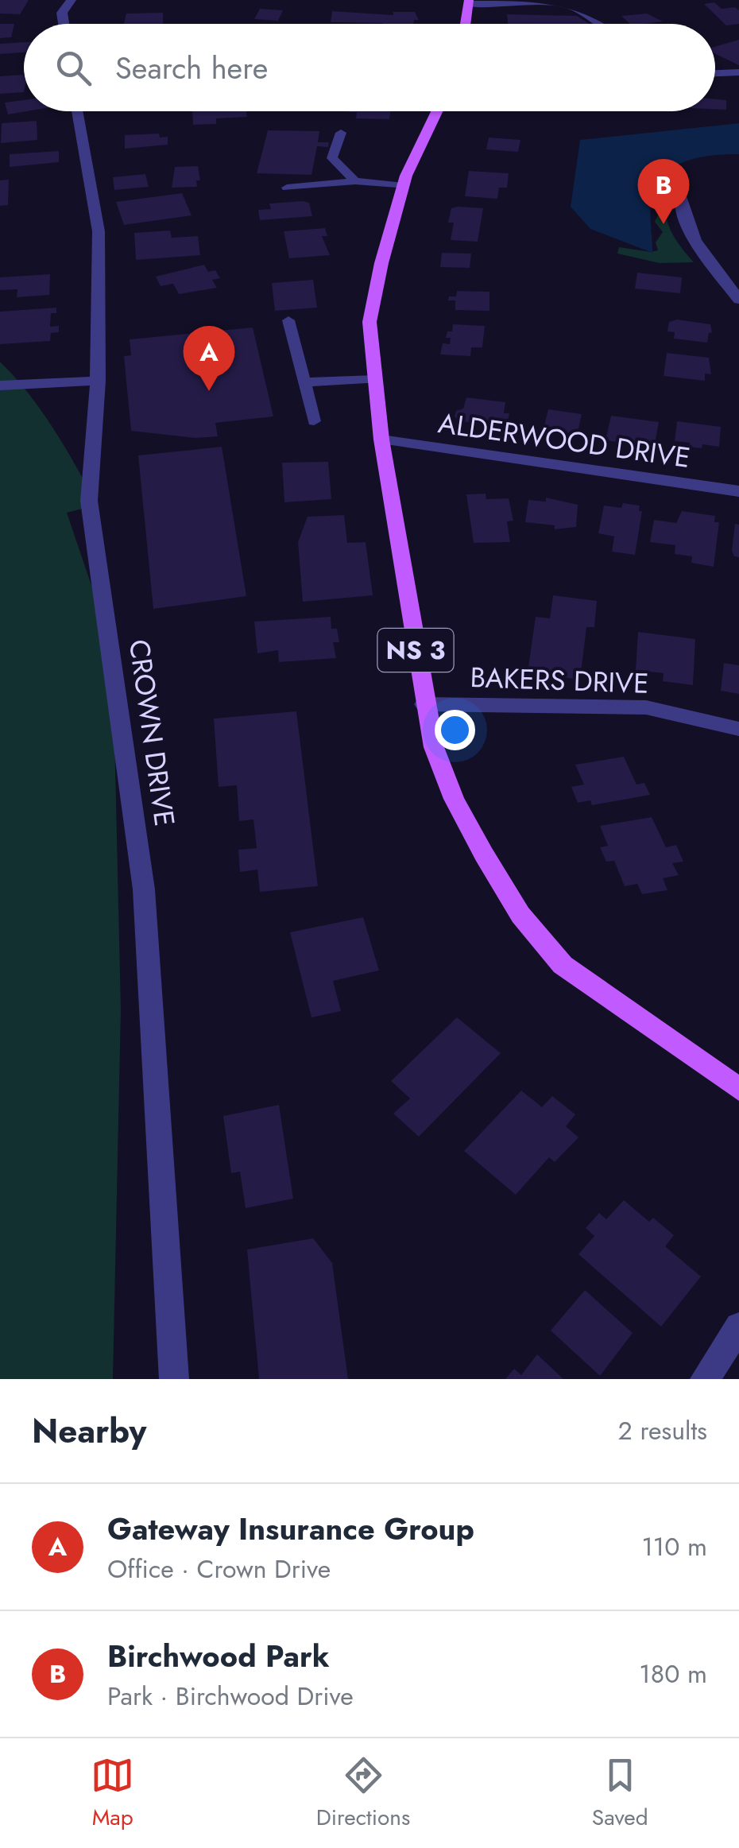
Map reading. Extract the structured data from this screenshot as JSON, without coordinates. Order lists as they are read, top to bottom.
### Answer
{
  "streets": {
    "main road": ["NS 3"],
    "street": ["ALDERWOOD DRIVE", "BAKERS DRIVE", "CROWN DRIVE"]
  },
  "crossings": [
    ["ALDERWOOD DRIVE", "NS 3"],
    ["NS 3", "BAKERS DRIVE"]
  ],
  "page": {
    "search": "Search here",
    "pins": ["B", "A"],
    "heading": ["Nearby", "2 results"],
    "list": [
      {
        "mark": "A",
        "name": "Gateway Insurance Group",
        "note": "Office · Crown Drive",
        "value": "110 m"
      },
      {
        "mark": "B",
        "name": "Birchwood Park",
        "note": "Park · Birchwood Drive",
        "value": "180 m"
      }
    ],
    "nav": ["Map", "Directions", "Saved"]
  }
}
